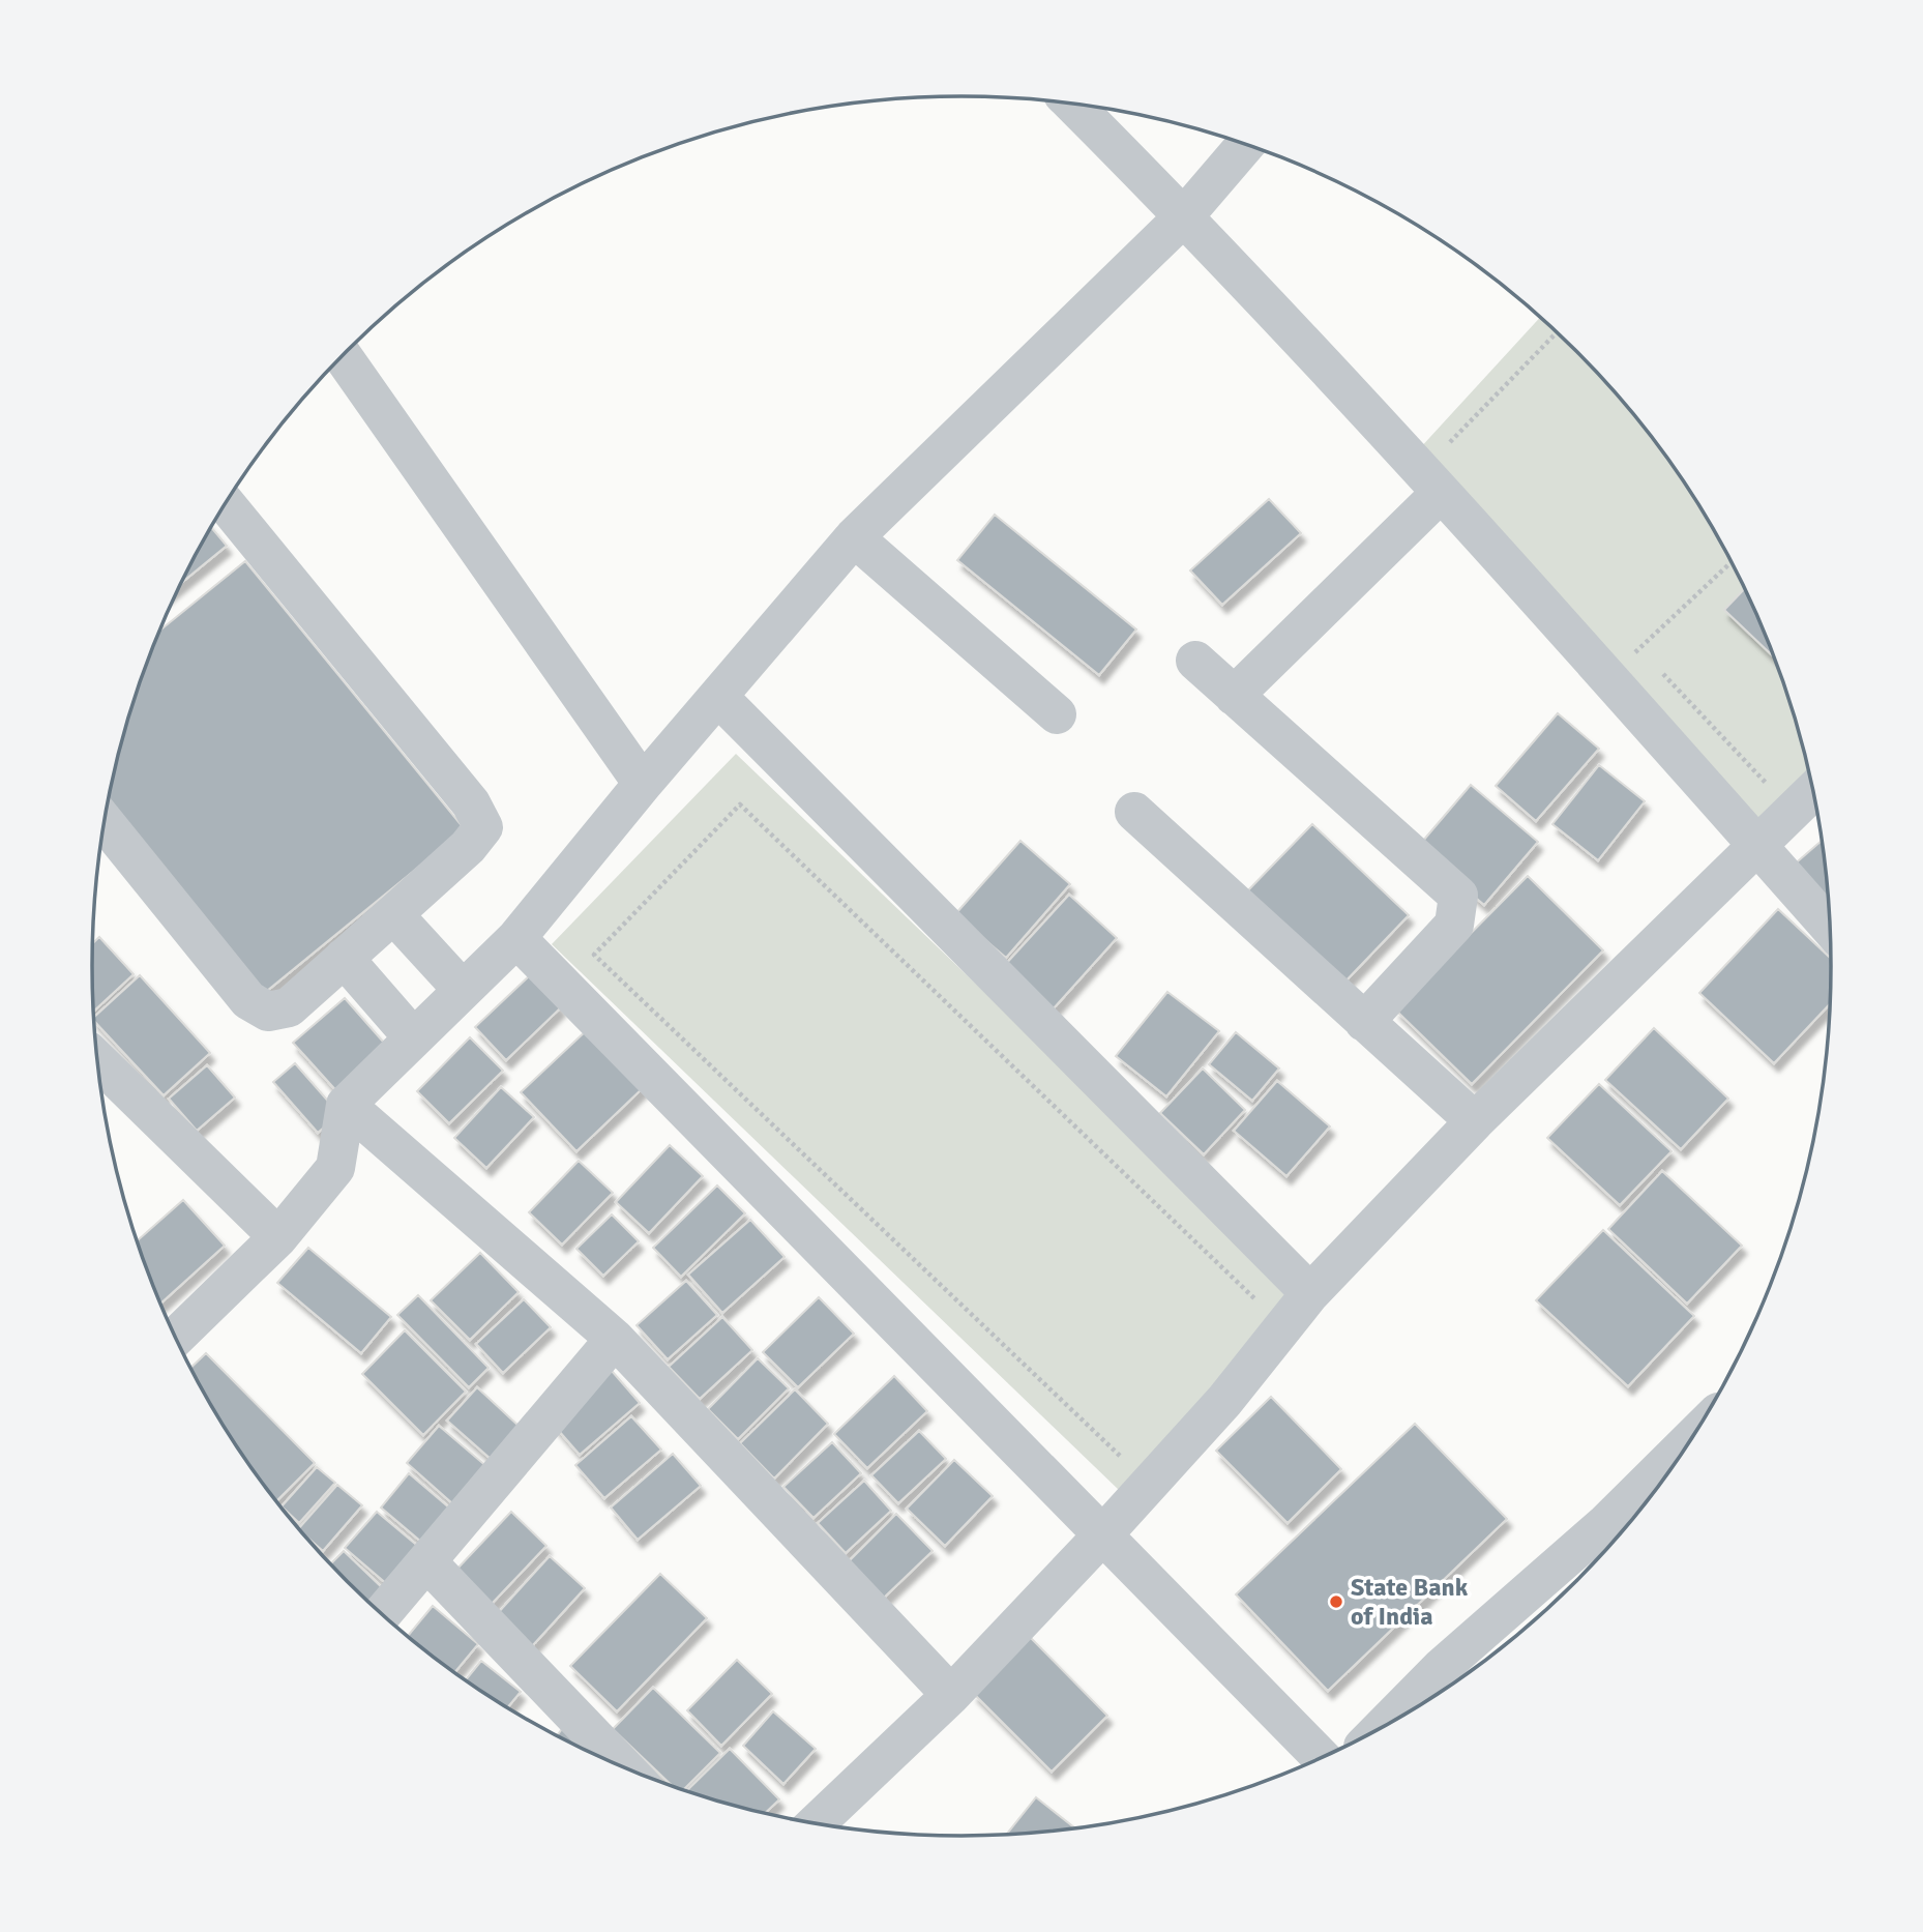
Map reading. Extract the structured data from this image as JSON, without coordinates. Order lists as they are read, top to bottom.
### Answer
{
  "places": ["State Bank of India"]
}
